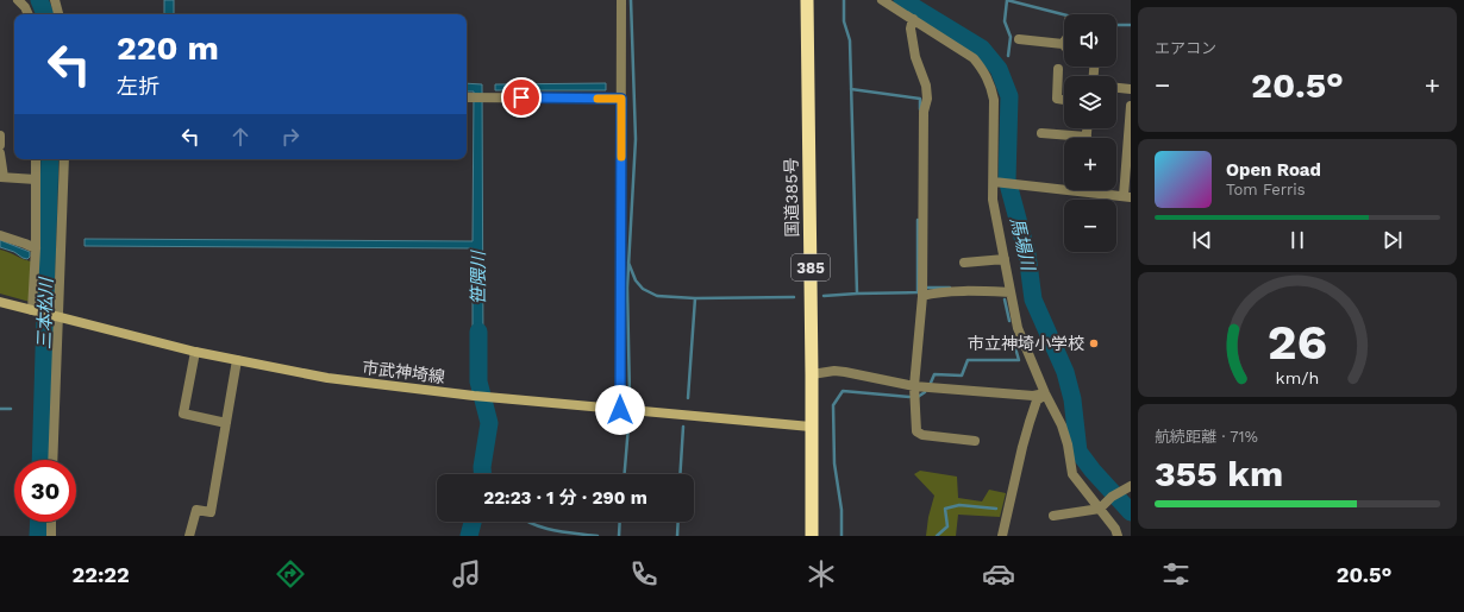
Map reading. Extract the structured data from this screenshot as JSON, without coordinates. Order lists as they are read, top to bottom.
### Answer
{
  "streets": {
    "highway": ["国道385号", "385"],
    "main road": ["市武神埼線"]
  },
  "crossings": [
    ["国道385号", "市武神埼線"]
  ],
  "water": ["馬場川", "笹隈川", "三本松川"],
  "places": ["市立神埼小学校"],
  "page": {
    "tile": [
      "エアコン",
      ["航続距離 · 71%", "355 km"]
    ],
    "map_buttons": ["+", "−"],
    "turn": ["220 m", "左折"],
    "heat": ["−", "20.5°", "+"],
    "song": ["Open Road", "Tom Ferris"],
    "limit": "30",
    "trip": "22:23 · 1 分 · 290 m",
    "tabs": ["22:22", "20.5°"],
    "gauge": ["26", "km/h"]
  }
}
